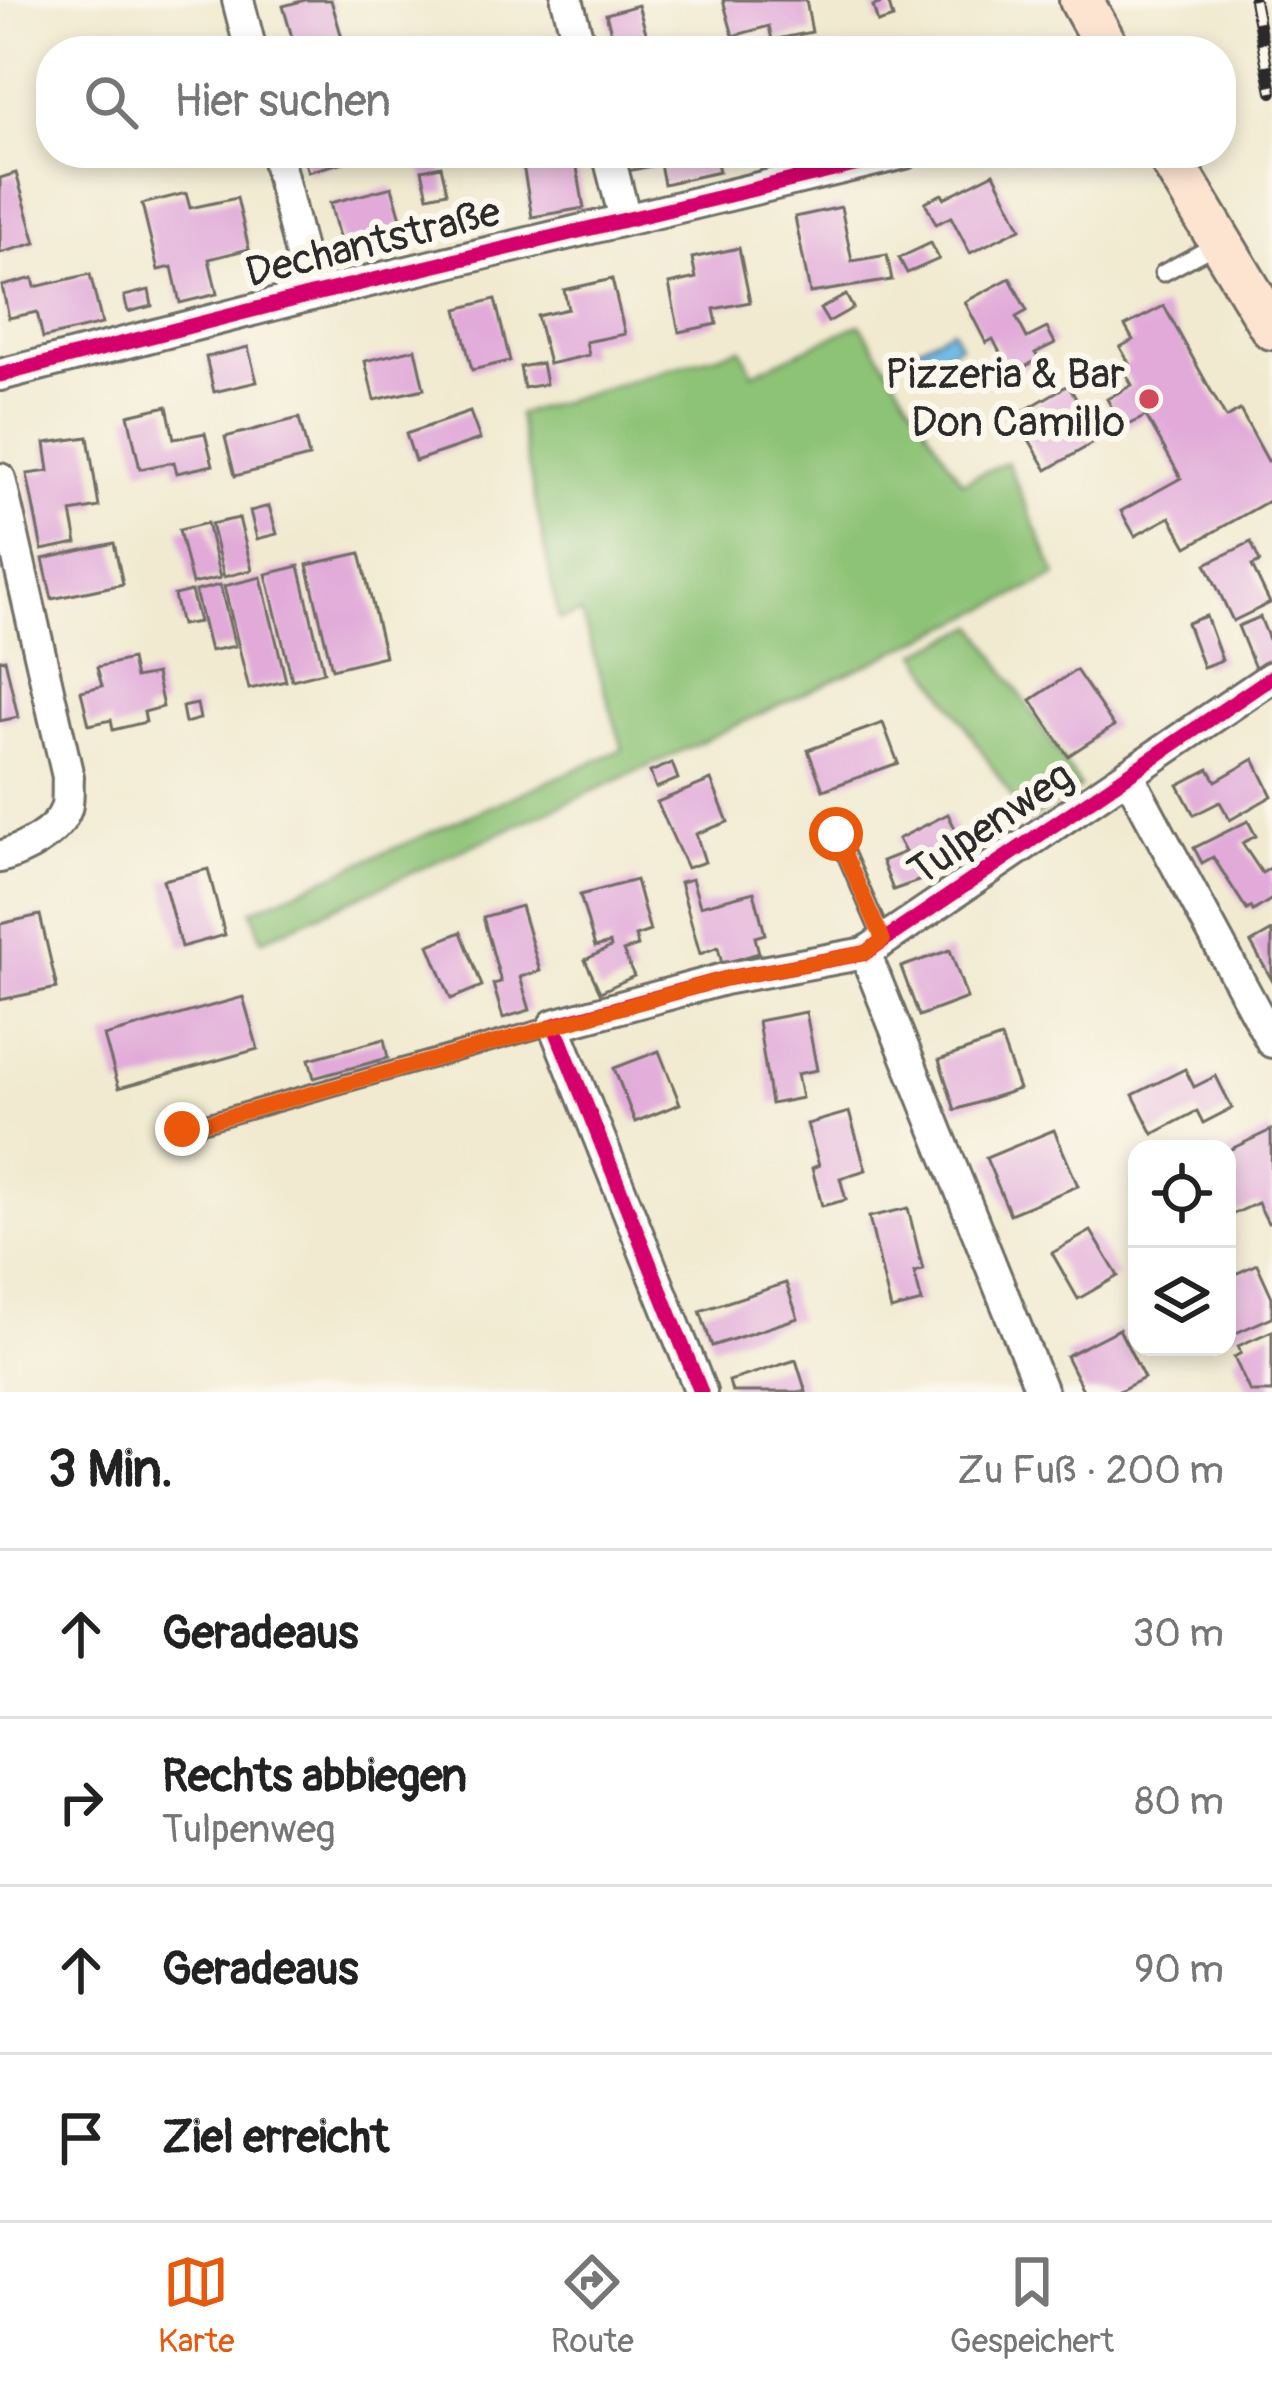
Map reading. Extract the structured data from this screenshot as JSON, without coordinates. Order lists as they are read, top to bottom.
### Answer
{
  "streets": {
    "street": ["Dechantstraße", "Tulpenweg"]
  },
  "places": ["Pizzeria & Bar Don Camillo"],
  "page": {
    "search": "Hier suchen",
    "heading": ["3 Min.", "Zu Fuß · 200 m"],
    "list": [
      ["Geradeaus", "30 m"],
      ["Rechts abbiegen", "Tulpenweg", "80 m"],
      ["Geradeaus", "90 m"],
      "Ziel erreicht"
    ],
    "nav": ["Karte", "Route", "Gespeichert"]
  }
}
